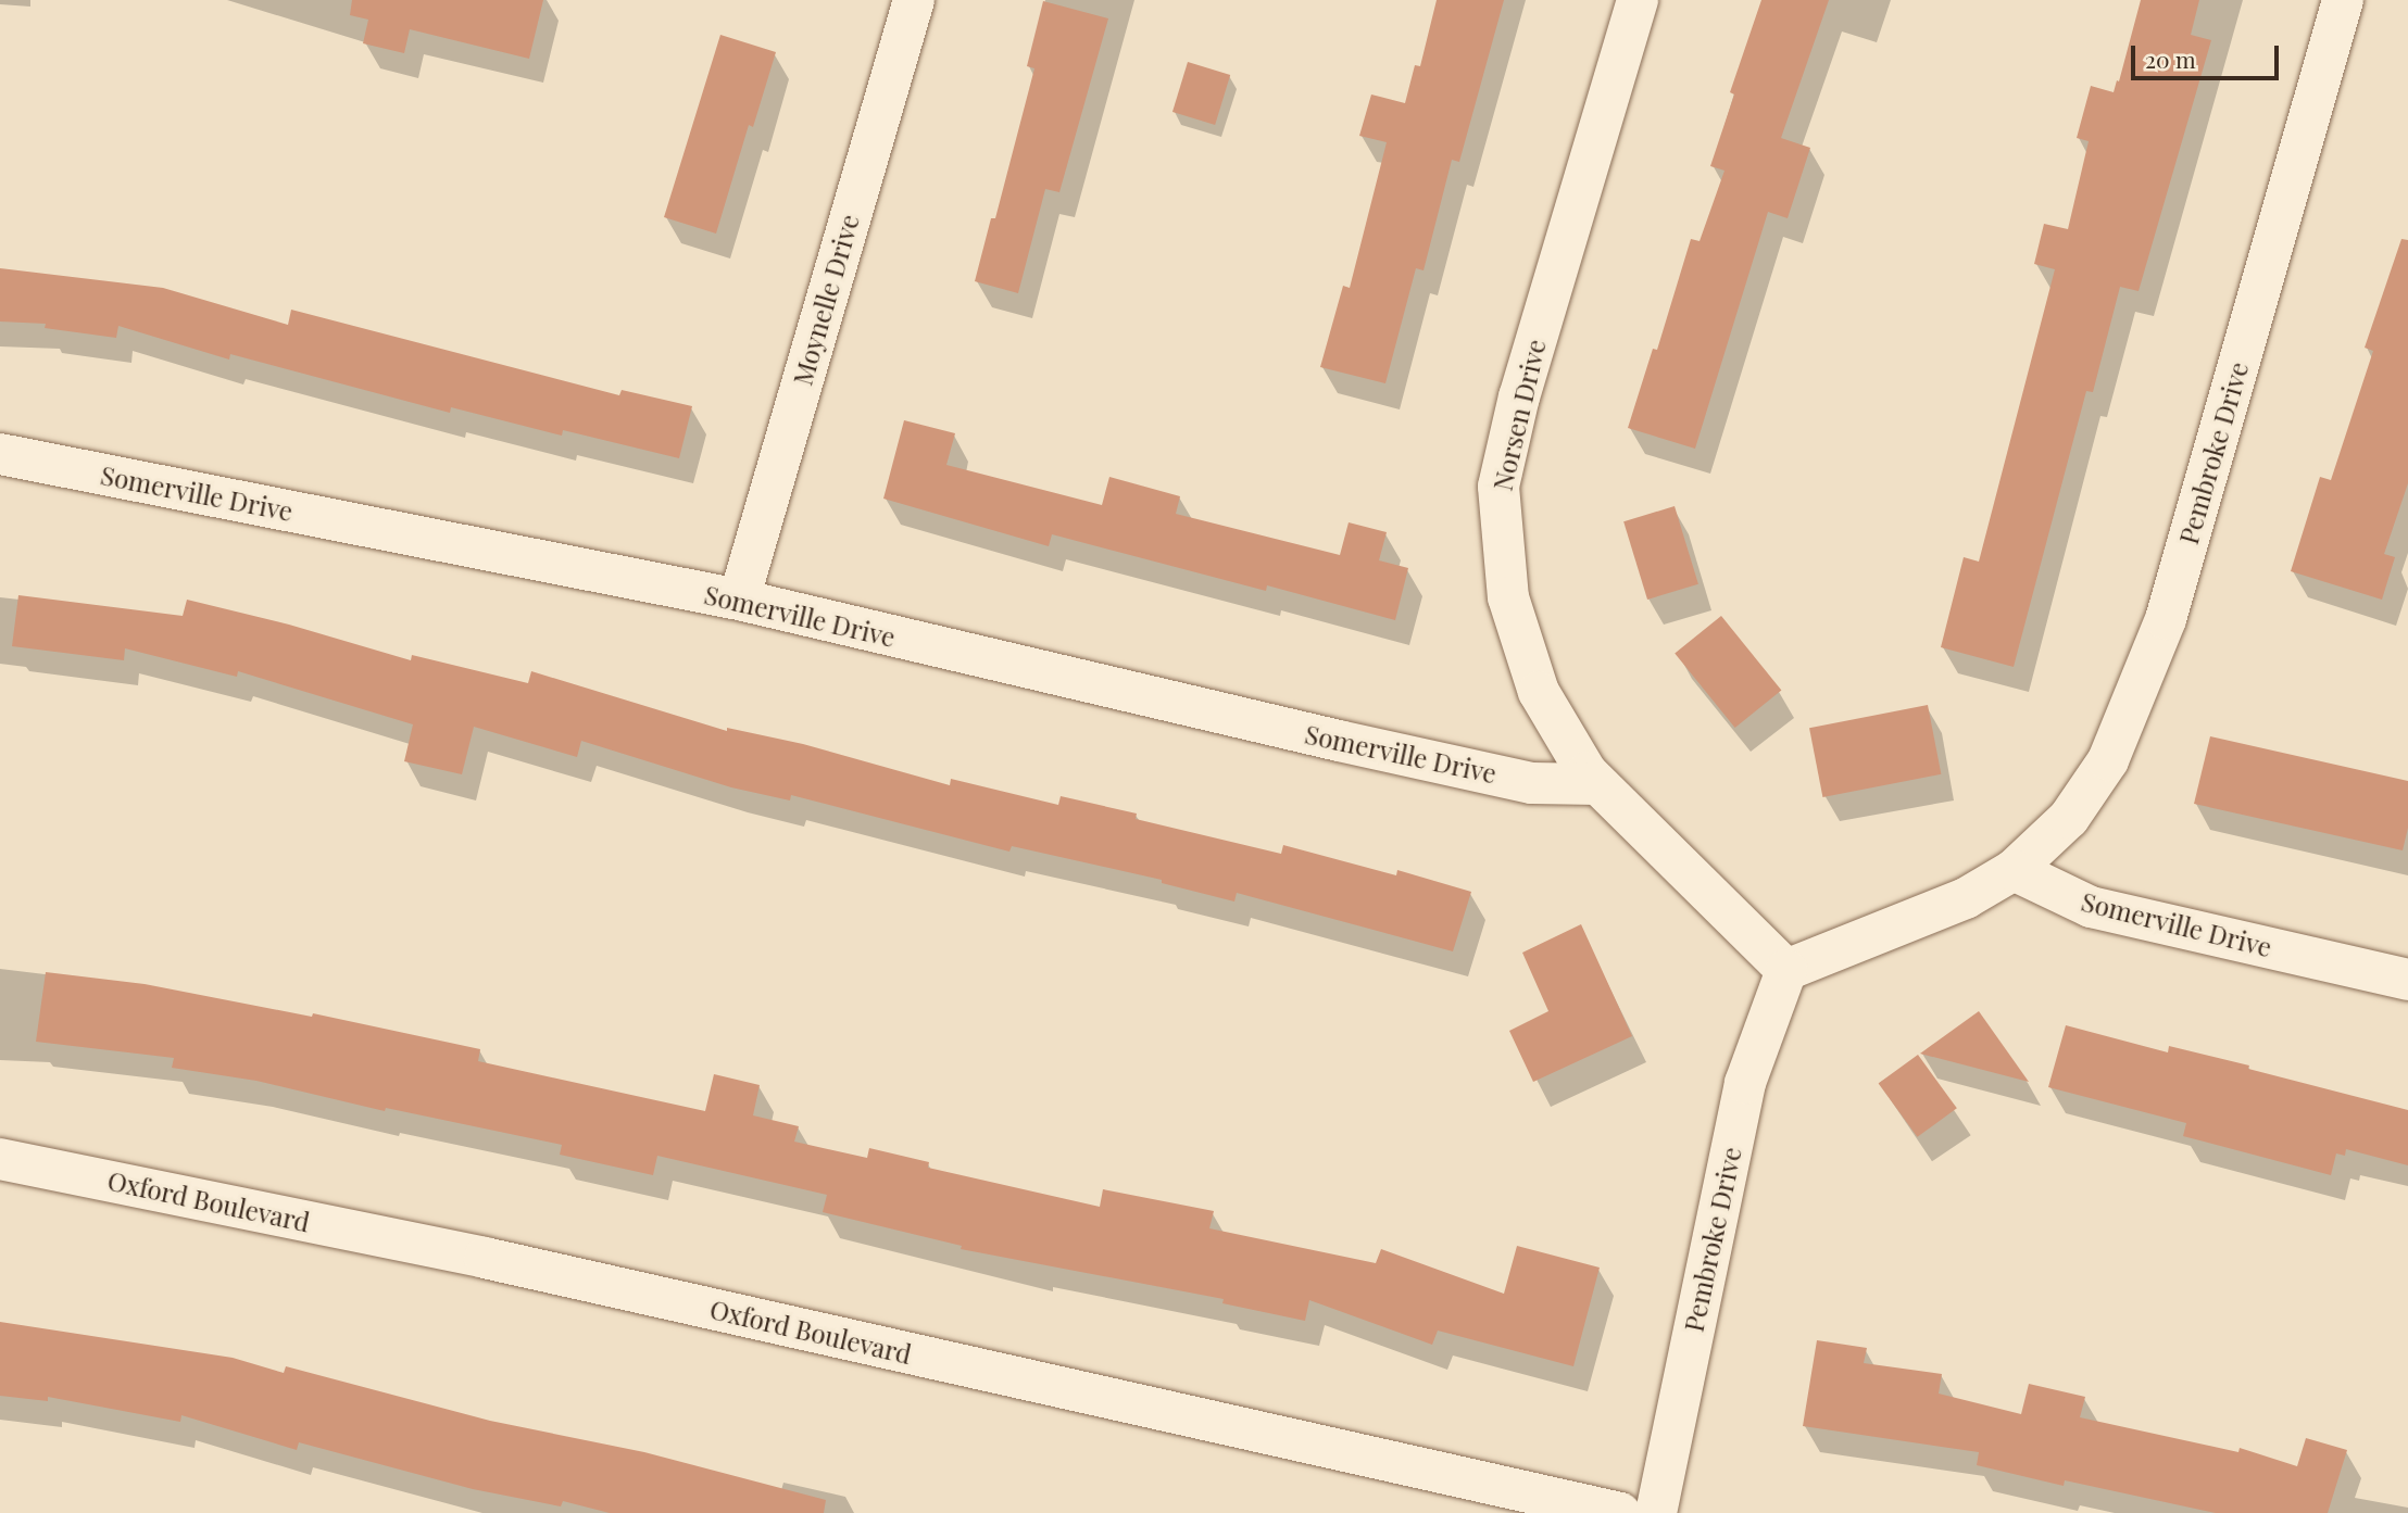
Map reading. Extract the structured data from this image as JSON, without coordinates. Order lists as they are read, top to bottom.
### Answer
{
  "streets": {
    "street": [
      "Moynelle Drive",
      "Norsen Drive",
      "Pembroke Drive",
      "Somerville Drive",
      "Oxford Boulevard"
    ]
  },
  "crossings": [
    ["Moynelle Drive", "Somerville Drive"],
    ["Norsen Drive", "Pembroke Drive"],
    ["Norsen Drive", "Somerville Drive"],
    ["Pembroke Drive", "Somerville Drive"]
  ],
  "scale_bar": "20 m"
}
